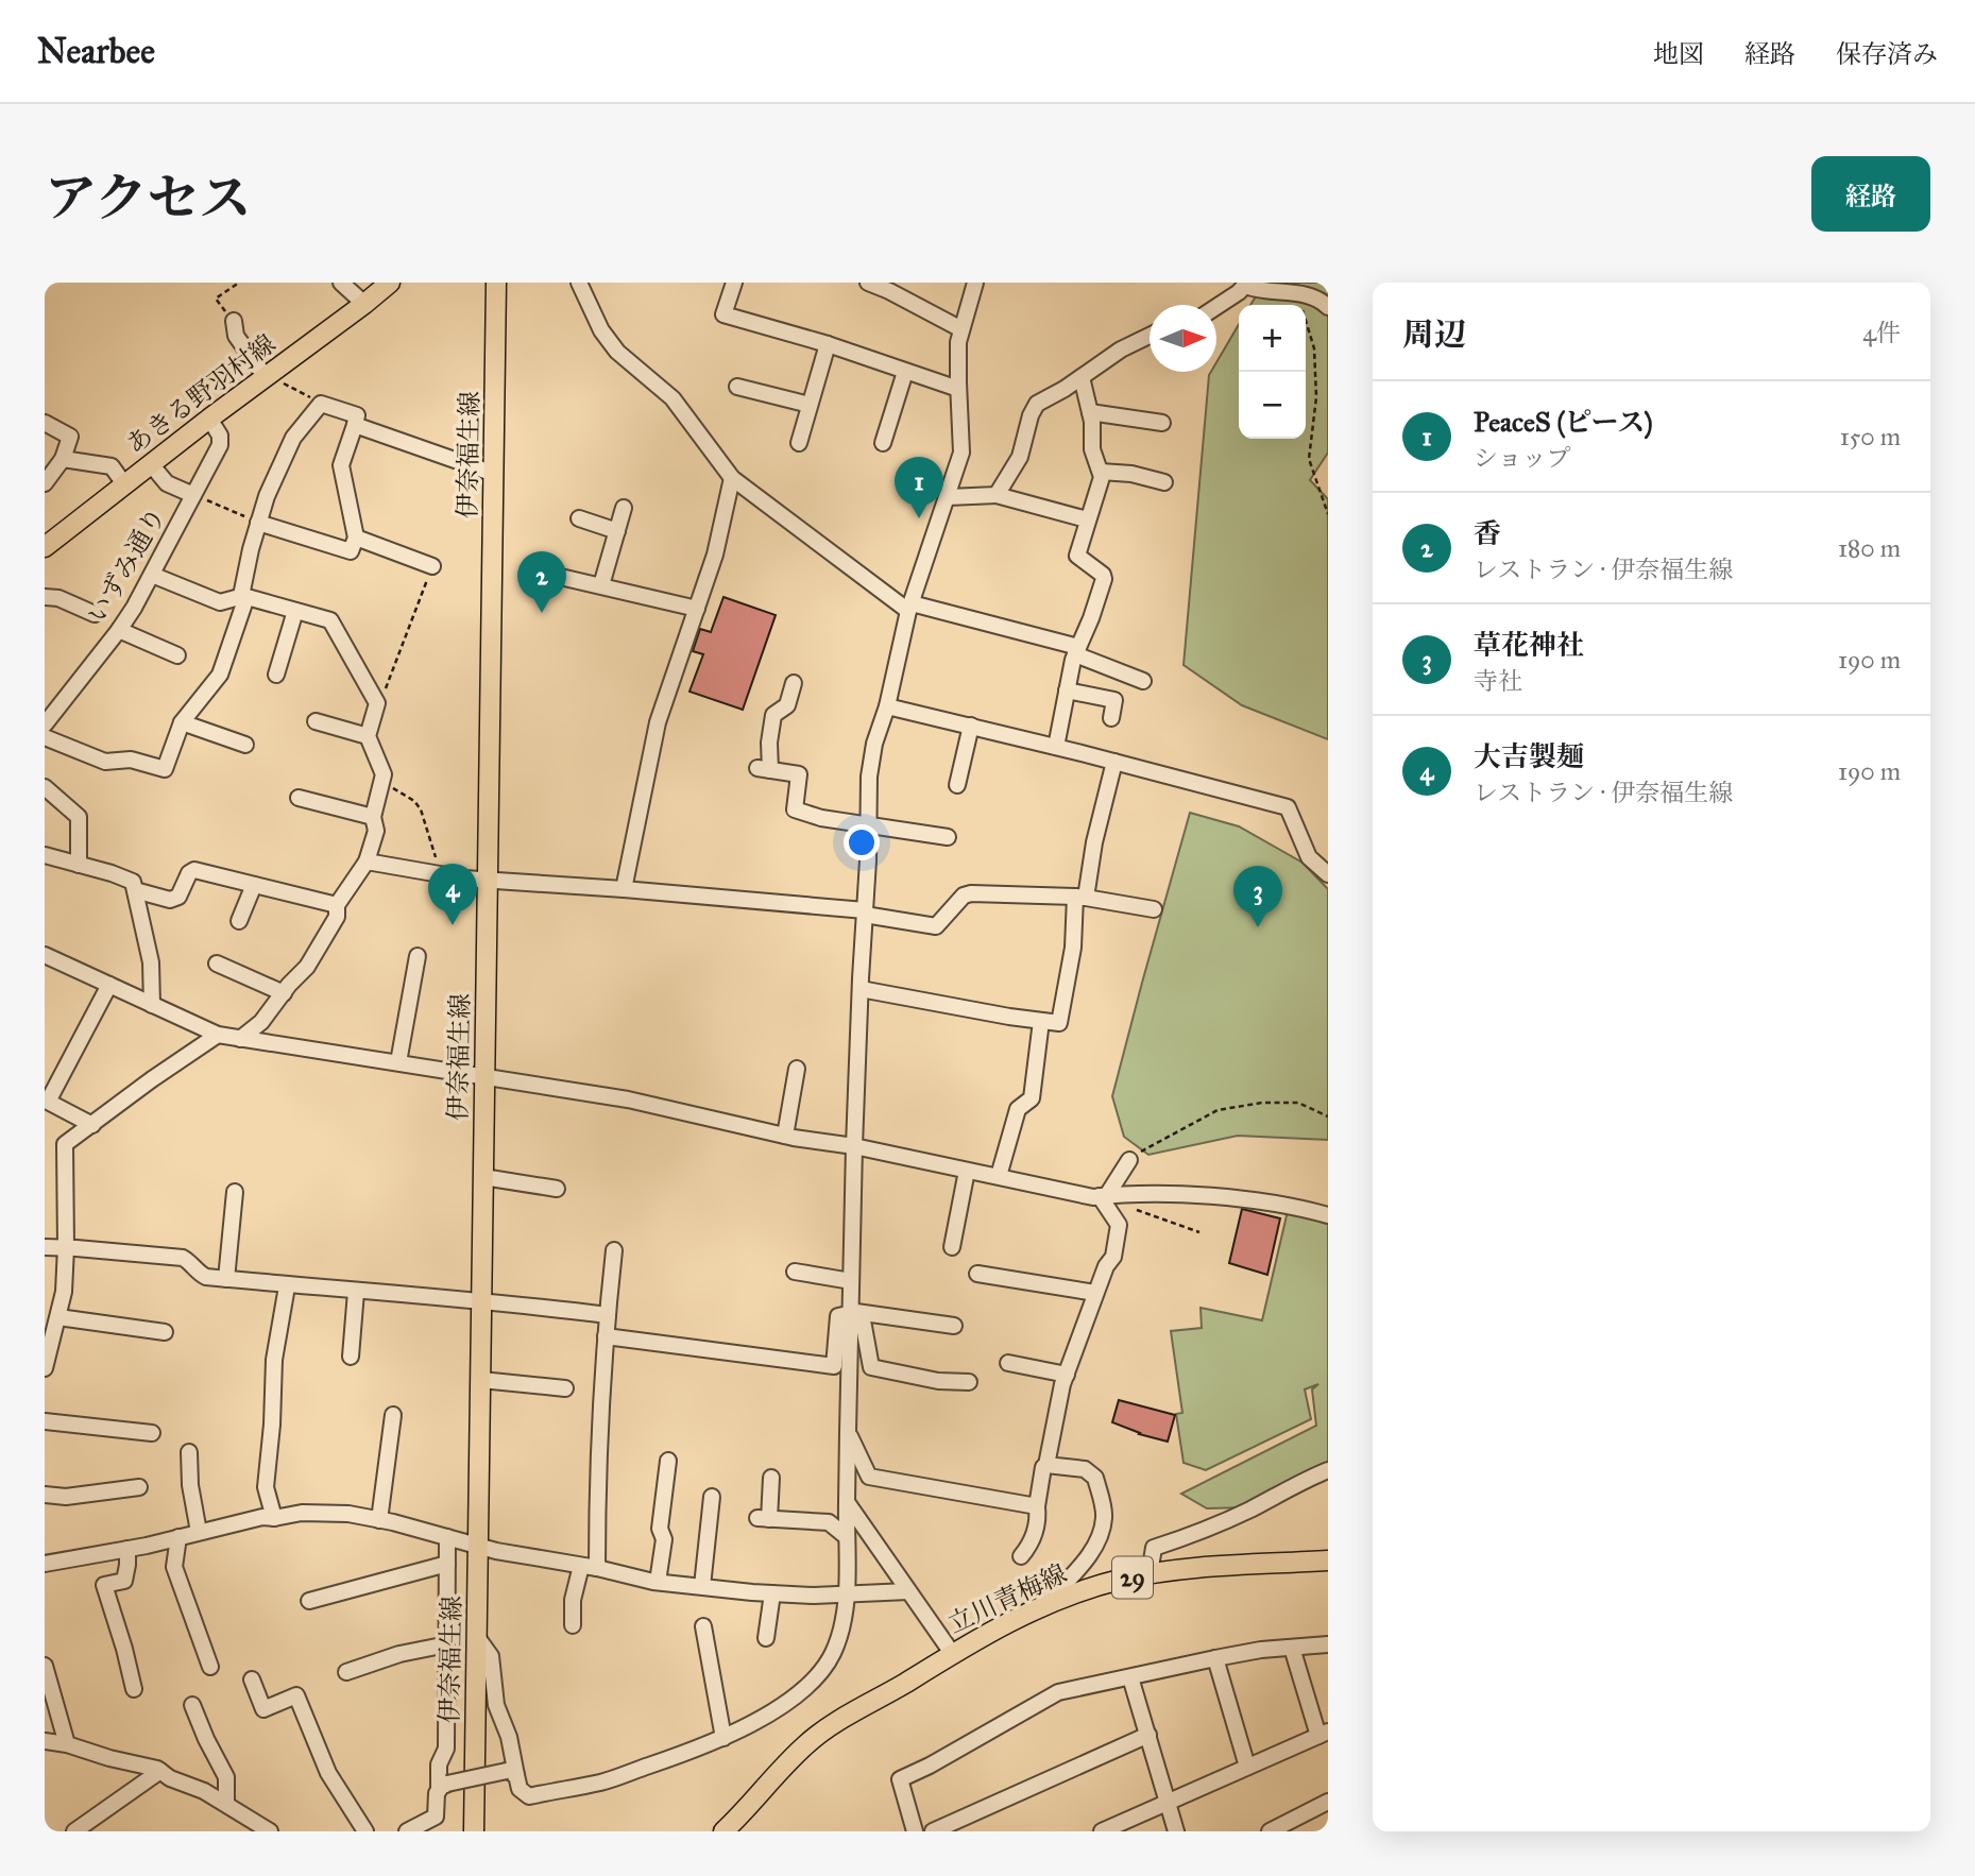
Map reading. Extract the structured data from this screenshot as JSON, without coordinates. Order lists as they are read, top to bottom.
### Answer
{
  "streets": {
    "main road": [
      "あきる野羽村線",
      "伊奈福生線",
      "29",
      "立川青梅線"
    ],
    "street": ["いずみ通り"]
  },
  "crossings": [
    ["あきる野羽村線", "いずみ通り"]
  ],
  "north": "right",
  "page": {
    "header": "Nearbee",
    "nav": ["地図", "経路", "保存済み"],
    "title": "アクセス",
    "buttons": "経路",
    "heading": ["周辺", "4件"],
    "map_buttons": ["+", "−"],
    "list": [
      {
        "mark": "1",
        "name": "PeaceS (ピース)",
        "note": "ショップ",
        "value": "150 m"
      },
      {
        "mark": "2",
        "name": "香",
        "note": "レストラン · 伊奈福生線",
        "value": "180 m"
      },
      {
        "mark": "3",
        "name": "草花神社",
        "note": "寺社",
        "value": "190 m"
      },
      {
        "mark": "4",
        "name": "大吉製麺",
        "note": "レストラン · 伊奈福生線",
        "value": "190 m"
      }
    ],
    "pins": [
      "1",
      "2",
      "4",
      "3"
    ]
  }
}
